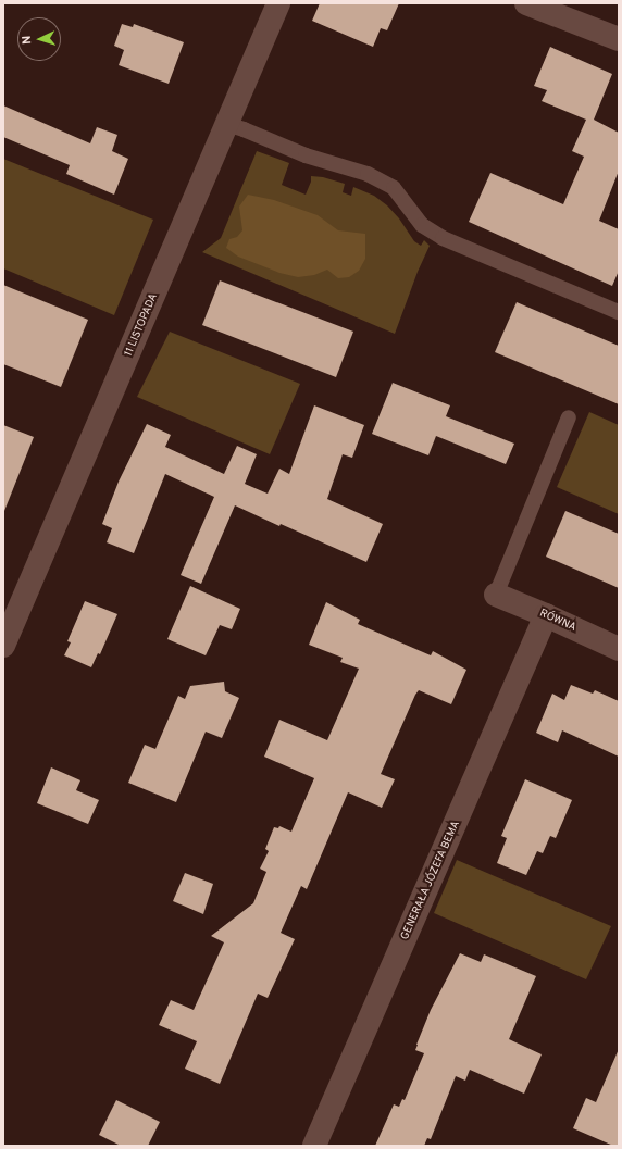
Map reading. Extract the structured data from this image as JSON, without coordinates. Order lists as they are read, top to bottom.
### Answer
{
  "streets": {
    "street": ["11 LISTOPADA", "RÓWNA", "GENERAŁA JÓZEFA BEMA"]
  },
  "crossings": [
    ["RÓWNA", "GENERAŁA JÓZEFA BEMA"]
  ],
  "north": "left"
}
